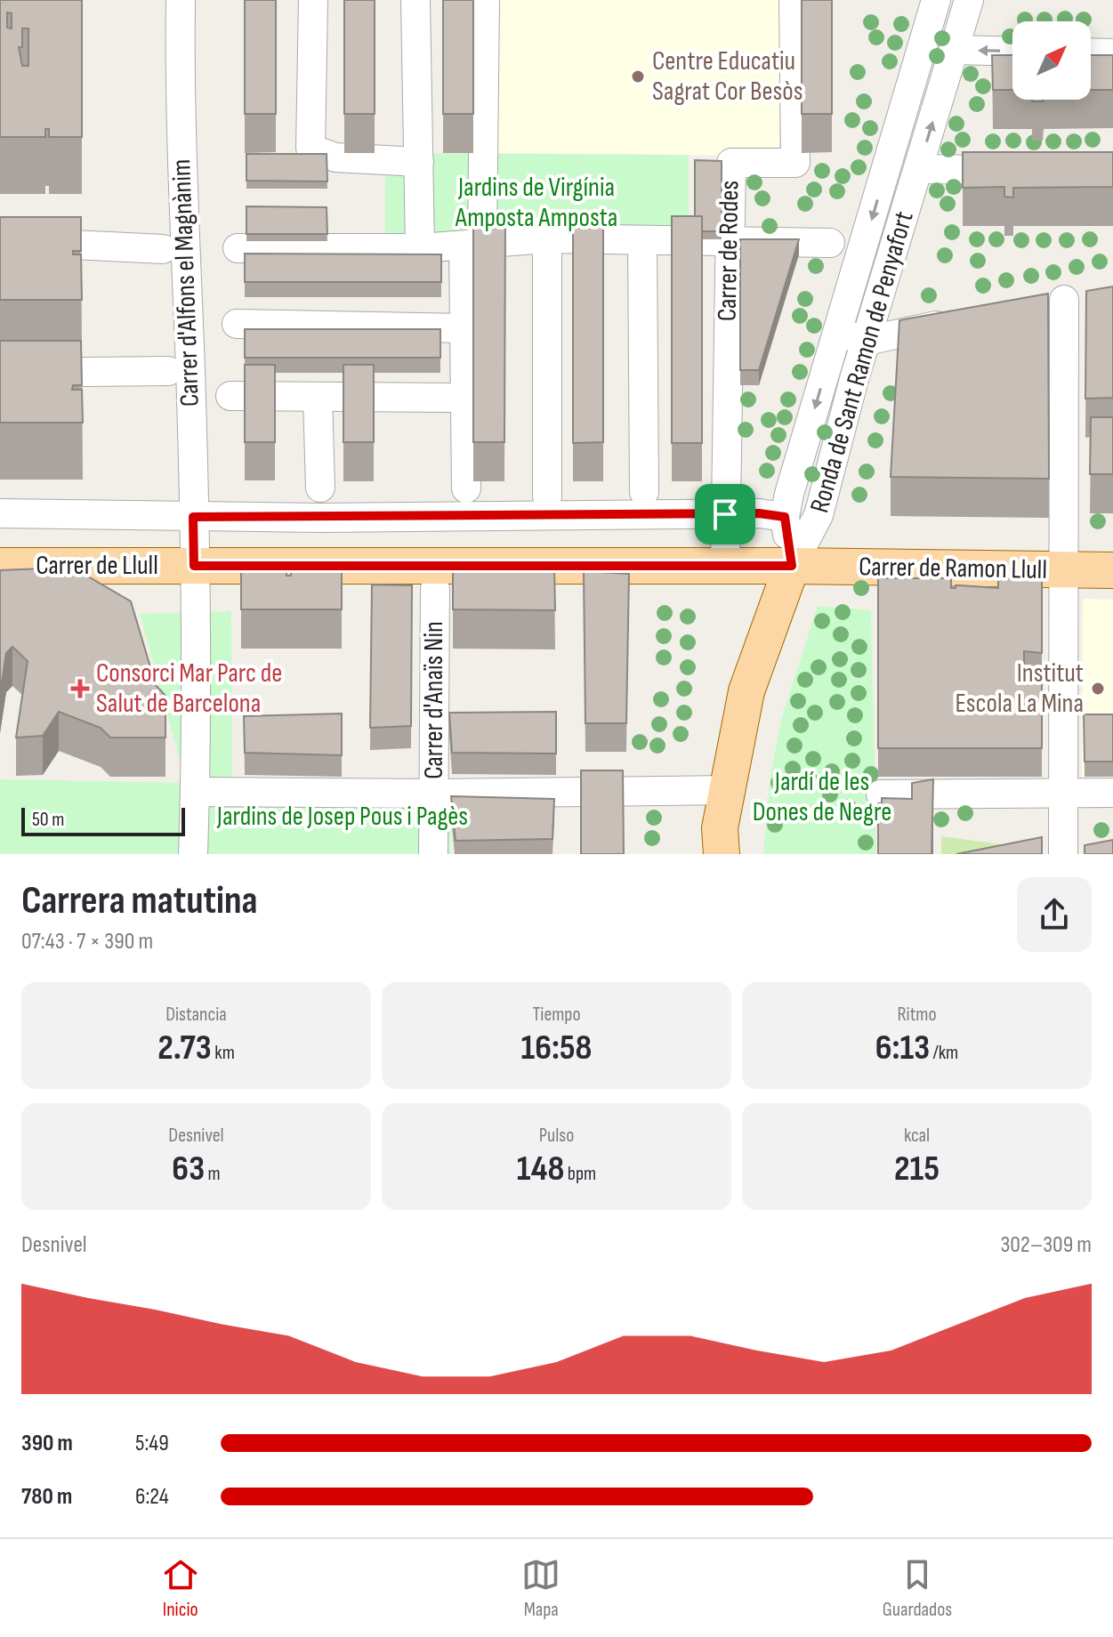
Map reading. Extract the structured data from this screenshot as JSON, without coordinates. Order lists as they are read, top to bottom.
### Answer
{
  "streets": {
    "main road": ["Carrer de Llull", "Carrer de Ramon Llull"],
    "street": [
      "Carrer de Rodes",
      "Carrer d'Alfons el Magnànim",
      "Ronda de Sant Ramon de Penyafort",
      "Carrer d'Anaïs Nin"
    ]
  },
  "crossings": [
    ["Carrer de Rodes", "Carrer de Llull"],
    ["Carrer d'Alfons el Magnànim", "Carrer de Llull"],
    ["Ronda de Sant Ramon de Penyafort", "Carrer de Llull"],
    ["Ronda de Sant Ramon de Penyafort", "Carrer de Ramon Llull"],
    ["Carrer de Llull", "Carrer de Ramon Llull"]
  ],
  "parks": ["Jardins de Virgínia Amposta Amposta", "Jardí de les Dones de Negre", "Jardins de Josep Pous i Pagès"],
  "places": {
    "other": ["Centre Educatiu Sagrat Cor Besòs", "Institut Escola La Mina"],
    "health": ["Consorci Mar Parc de Salut de Barcelona"]
  },
  "scale_bar": "50 m",
  "north": "top right",
  "page": {
    "scale": "50 m",
    "heading": ["Carrera matutina", "07:43 · 7 × 390 m"],
    "stats": [
      ["Distancia", "2.73 km"],
      ["Tiempo", "16:58"],
      ["Ritmo", "6:13 /km"],
      ["Desnivel", "63 m"],
      ["Pulso", "148 bpm"],
      ["kcal", "215"]
    ],
    "chart": ["Desnivel", "302–309 m"],
    "list": [
      {
        "name": "390 m",
        "note": "5:49"
      },
      {
        "name": "780 m",
        "note": "6:24"
      }
    ],
    "tabs": ["Inicio", "Mapa", "Guardados"]
  }
}
